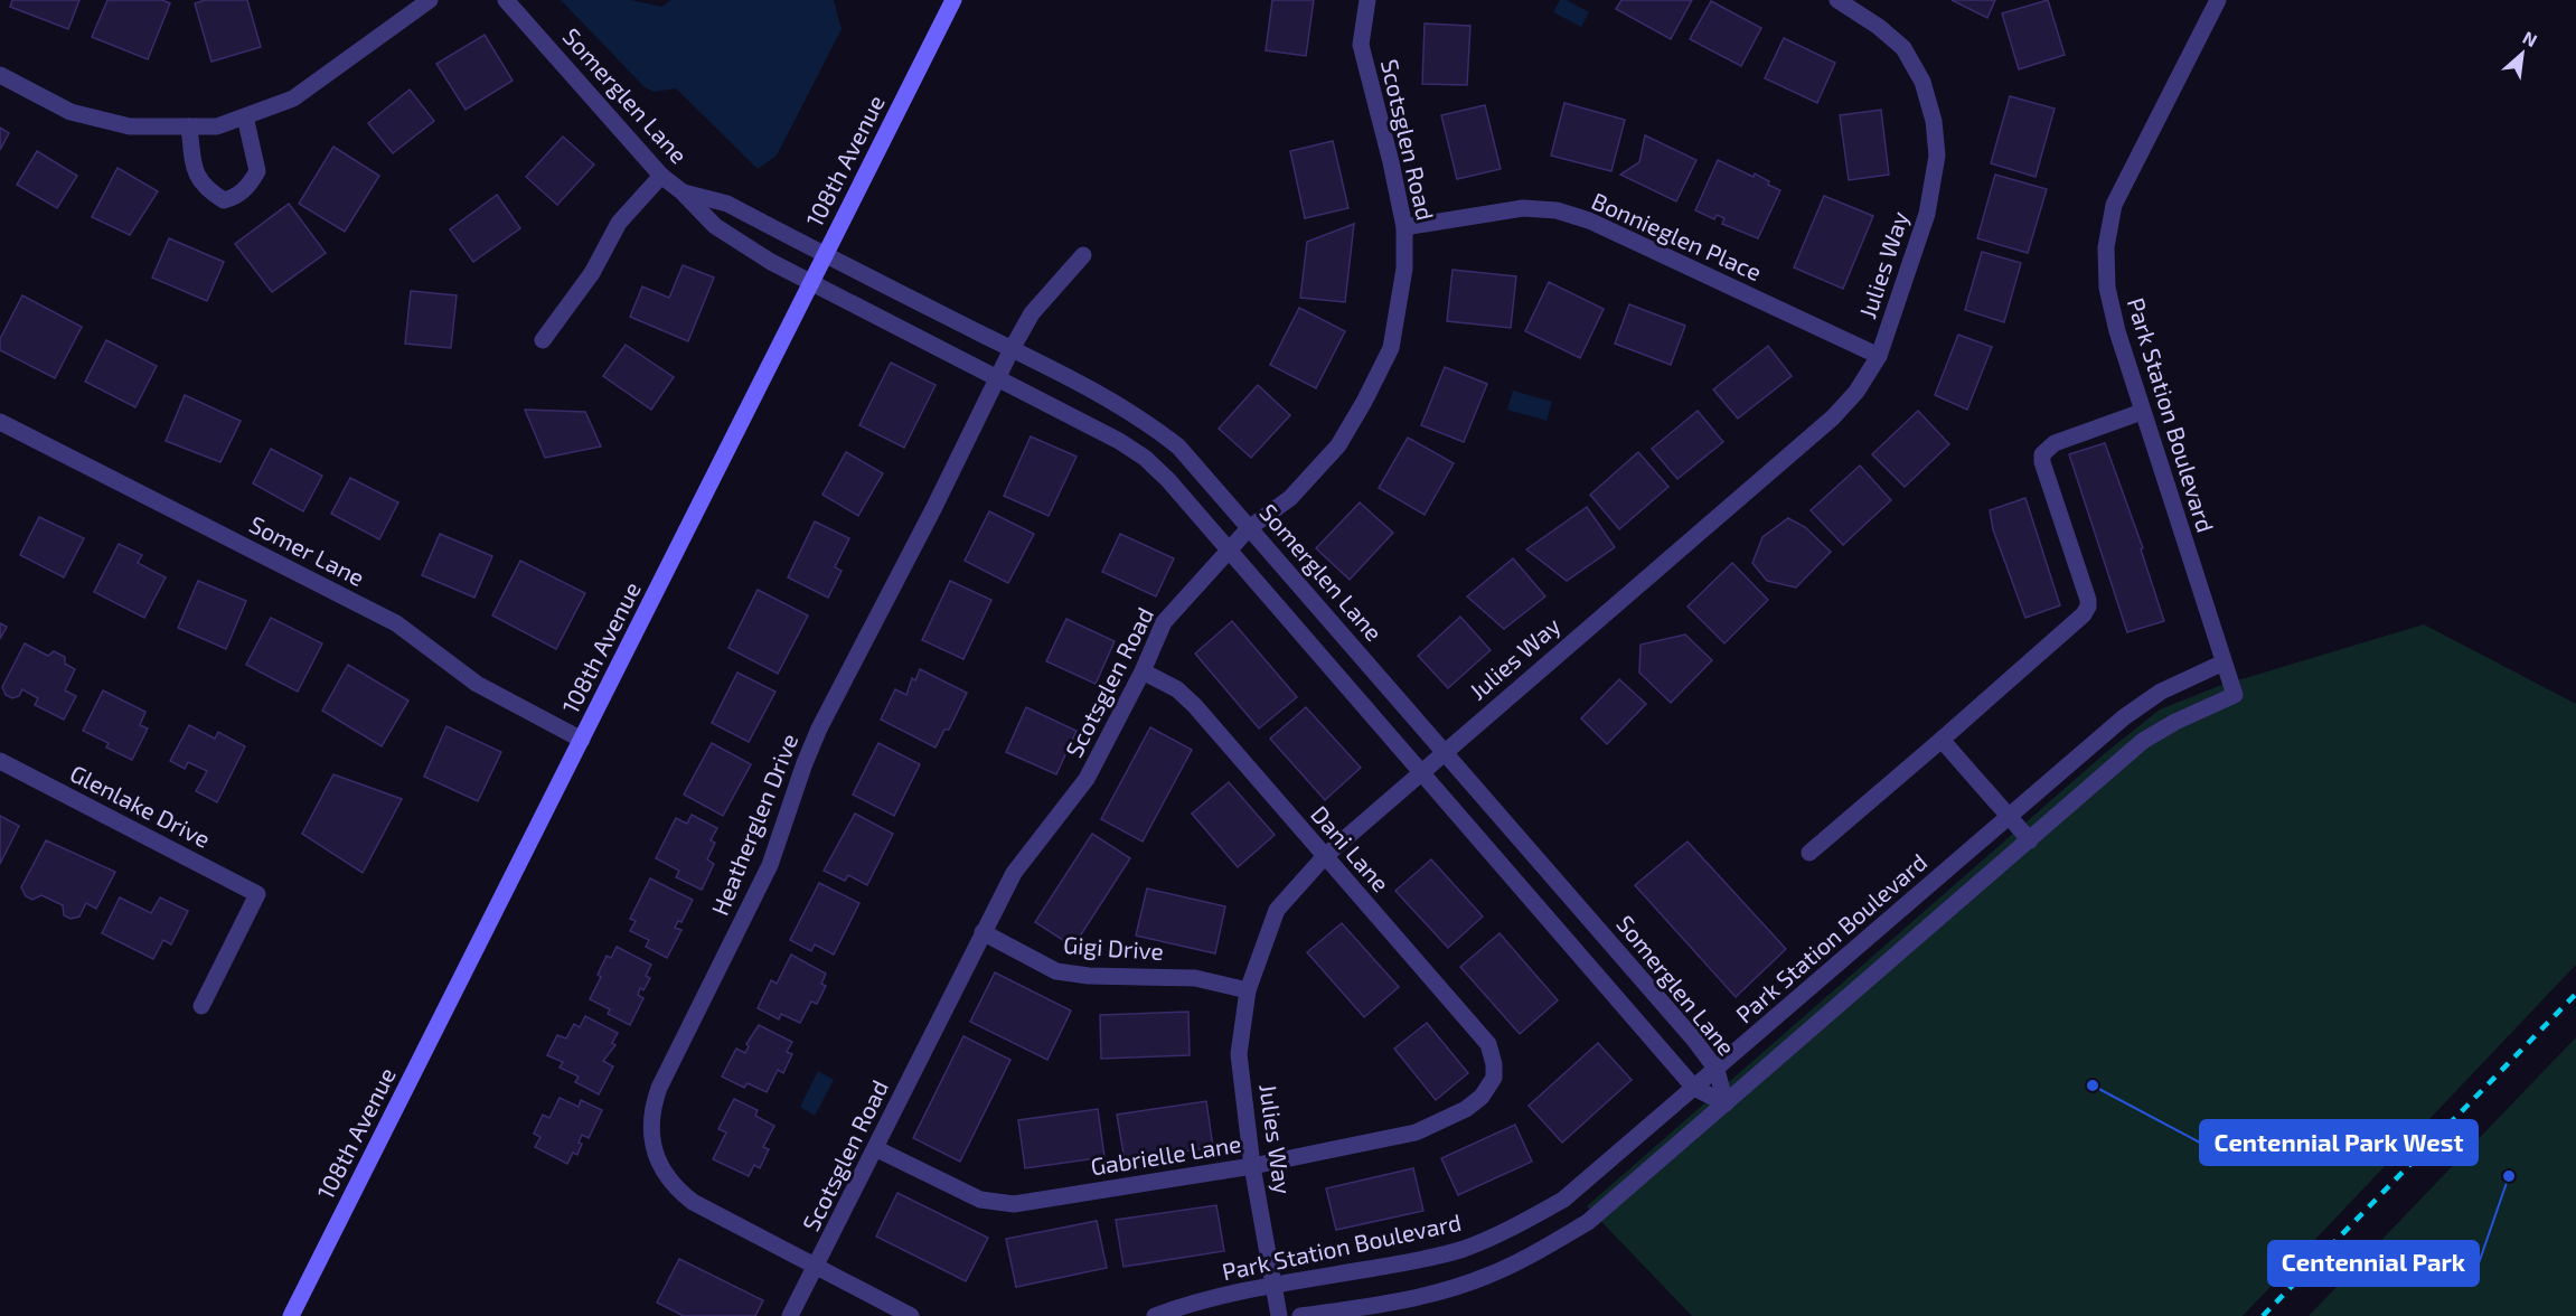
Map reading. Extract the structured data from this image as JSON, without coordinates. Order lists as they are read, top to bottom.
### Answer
{
  "streets": {
    "street": [
      "Somerglen Lane",
      "Scotsglen Road",
      "108th Avenue",
      "Bonnieglen Place",
      "Julies Way",
      "Park Station Boulevard",
      "Somer Lane",
      "Glenlake Drive",
      "Heatherglen Drive",
      "Dani Lane",
      "Gigi Drive",
      "Gabrielle Lane"
    ]
  },
  "crossings": [
    ["Somerglen Lane", "Scotsglen Road"],
    ["Somerglen Lane", "108th Avenue"],
    ["Somerglen Lane", "Julies Way"],
    ["Somerglen Lane", "Park Station Boulevard"],
    ["Somerglen Lane", "Heatherglen Drive"],
    ["Scotsglen Road", "Bonnieglen Place"],
    ["Scotsglen Road", "Heatherglen Drive"],
    ["Scotsglen Road", "Dani Lane"],
    ["Scotsglen Road", "Gigi Drive"],
    ["Scotsglen Road", "Gabrielle Lane"],
    ["108th Avenue", "Somer Lane"],
    ["Bonnieglen Place", "Julies Way"],
    ["Julies Way", "Park Station Boulevard"],
    ["Julies Way", "Dani Lane"],
    ["Julies Way", "Gigi Drive"],
    ["Julies Way", "Gabrielle Lane"],
    ["Dani Lane", "Gabrielle Lane"]
  ],
  "places": ["Centennial Park West", "Centennial Park"],
  "north": "top right"
}
